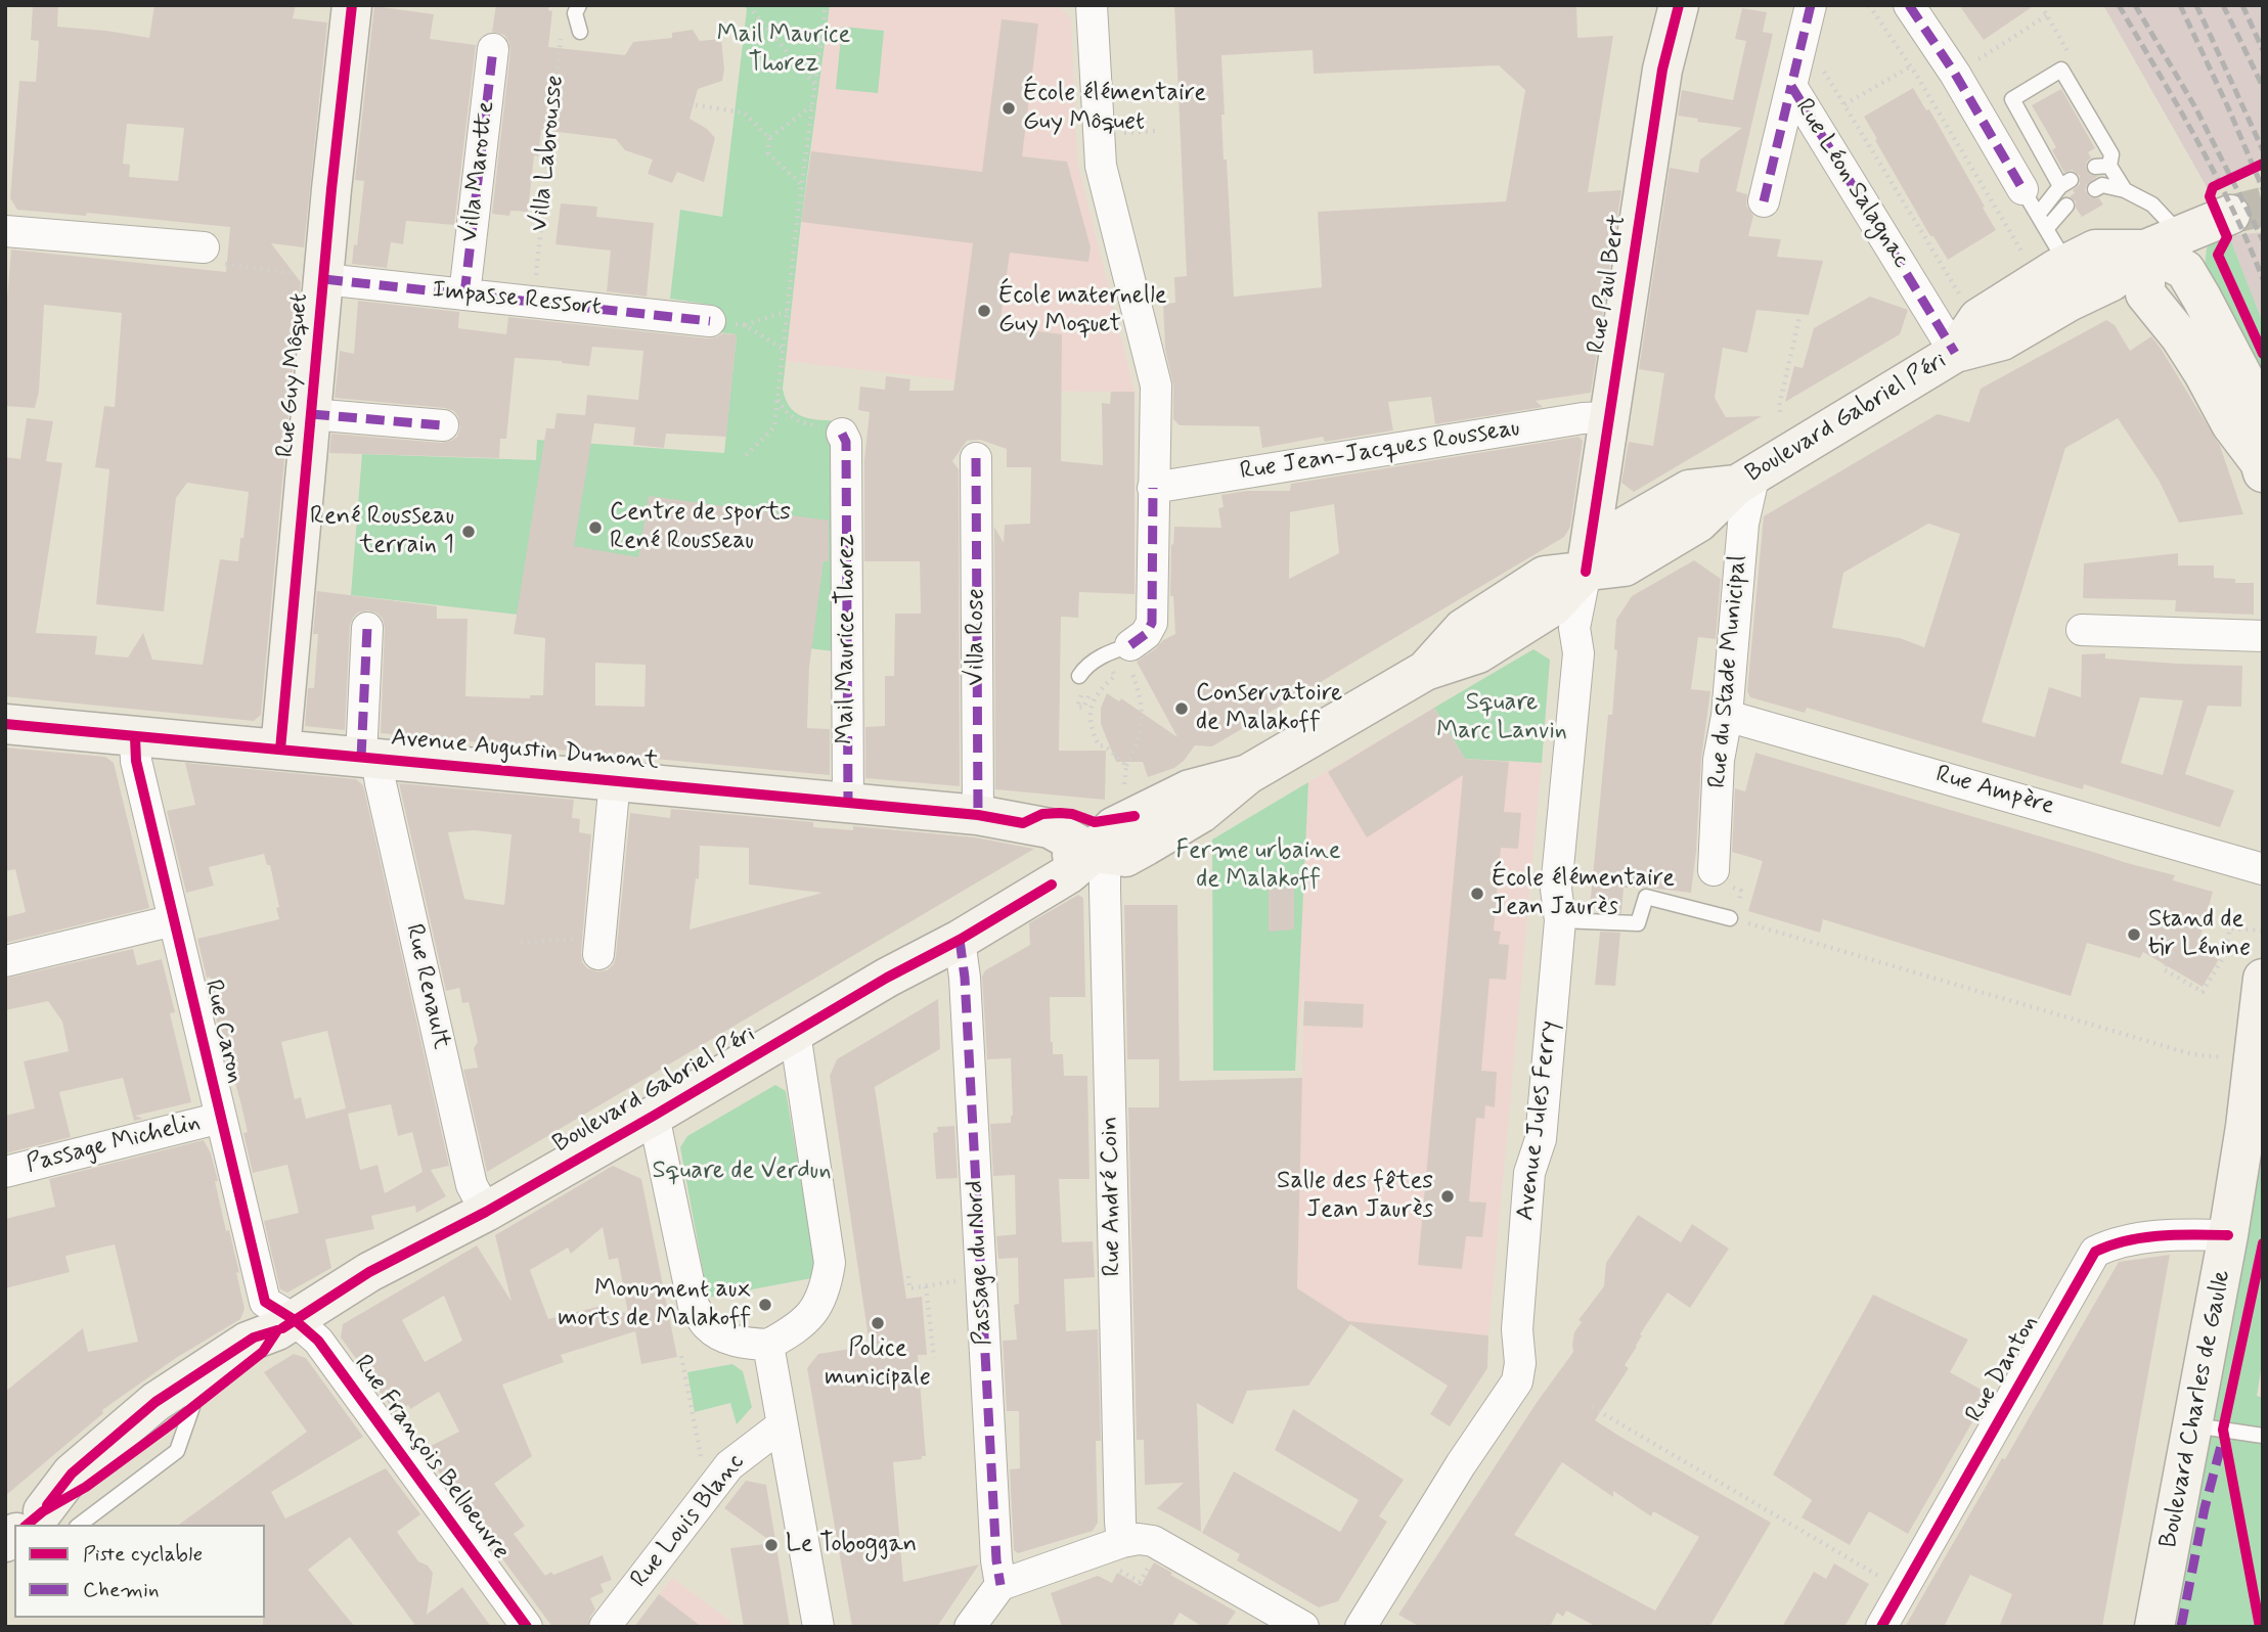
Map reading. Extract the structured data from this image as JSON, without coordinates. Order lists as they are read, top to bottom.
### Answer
{
  "streets": {
    "main road": [
      "Rue Paul Bert",
      "Rue Guy Môquet",
      "Boulevard Gabriel Péri",
      "Avenue Augustin Dumont",
      "Boulevard Charles de Gaulle"
    ],
    "street": [
      "Villa Marotte",
      "Rue Léon Salagnac",
      "Impasse Ressort",
      "Rue Jean-Jacques Rousseau",
      "Villa Rose",
      "Mail Maurice Thorez",
      "Rue du Stade Municipal",
      "Rue Ampère",
      "Rue Renault",
      "Rue Caron",
      "Avenue Jules Ferry",
      "Passage Michelin",
      "Rue André Coin",
      "Passage du Nord",
      "Rue Danton",
      "Rue François Belloeuvre",
      "Rue Louis Blanc"
    ],
    "path": ["Villa Labrousse"]
  },
  "crossings": [
    ["Villa Labrousse", "Impasse Ressort"],
    ["Villa Marotte", "Impasse Ressort"],
    ["Rue Léon Salagnac", "Boulevard Gabriel Péri"],
    ["Rue Paul Bert", "Boulevard Gabriel Péri"],
    ["Rue Paul Bert", "Rue Jean-Jacques Rousseau"],
    ["Rue Paul Bert", "Avenue Jules Ferry"],
    ["Impasse Ressort", "Rue Guy Môquet"],
    ["Rue Guy Môquet", "Avenue Augustin Dumont"],
    ["Boulevard Gabriel Péri", "Rue du Stade Municipal"],
    ["Boulevard Gabriel Péri", "Avenue Augustin Dumont"],
    ["Boulevard Gabriel Péri", "Rue Renault"],
    ["Boulevard Gabriel Péri", "Rue Caron"],
    ["Boulevard Gabriel Péri", "Avenue Jules Ferry"],
    ["Boulevard Gabriel Péri", "Rue André Coin"],
    ["Boulevard Gabriel Péri", "Passage du Nord"],
    ["Boulevard Gabriel Péri", "Rue François Belloeuvre"],
    ["Villa Rose", "Avenue Augustin Dumont"],
    ["Mail Maurice Thorez", "Avenue Augustin Dumont"],
    ["Rue du Stade Municipal", "Rue Ampère"],
    ["Avenue Augustin Dumont", "Rue Renault"],
    ["Avenue Augustin Dumont", "Rue Caron"],
    ["Avenue Augustin Dumont", "Rue André Coin"],
    ["Rue Caron", "Passage Michelin"],
    ["Rue Caron", "Rue François Belloeuvre"],
    ["Rue Danton", "Boulevard Charles de Gaulle"]
  ],
  "parks": [
    "Mail Maurice Thorez",
    "Square Marc Lanvin",
    "Ferme urbaine de Malakoff",
    "Square de Verdun"
  ],
  "places": [
    "École élémentaire Guy Môquet",
    "École maternelle Guy Moquet",
    "Centre de sports René Rousseau",
    "René Rousseau terrain 1",
    "Conservatoire de Malakoff",
    "École élémentaire Jean Jaurès",
    "Stand de tir Lénine",
    "Salle des fêtes Jean Jaurès",
    "Monument aux morts de Malakoff",
    "Police municipale",
    "Le Toboggan"
  ],
  "legend": ["Piste cyclable", "Chemin"]
}
